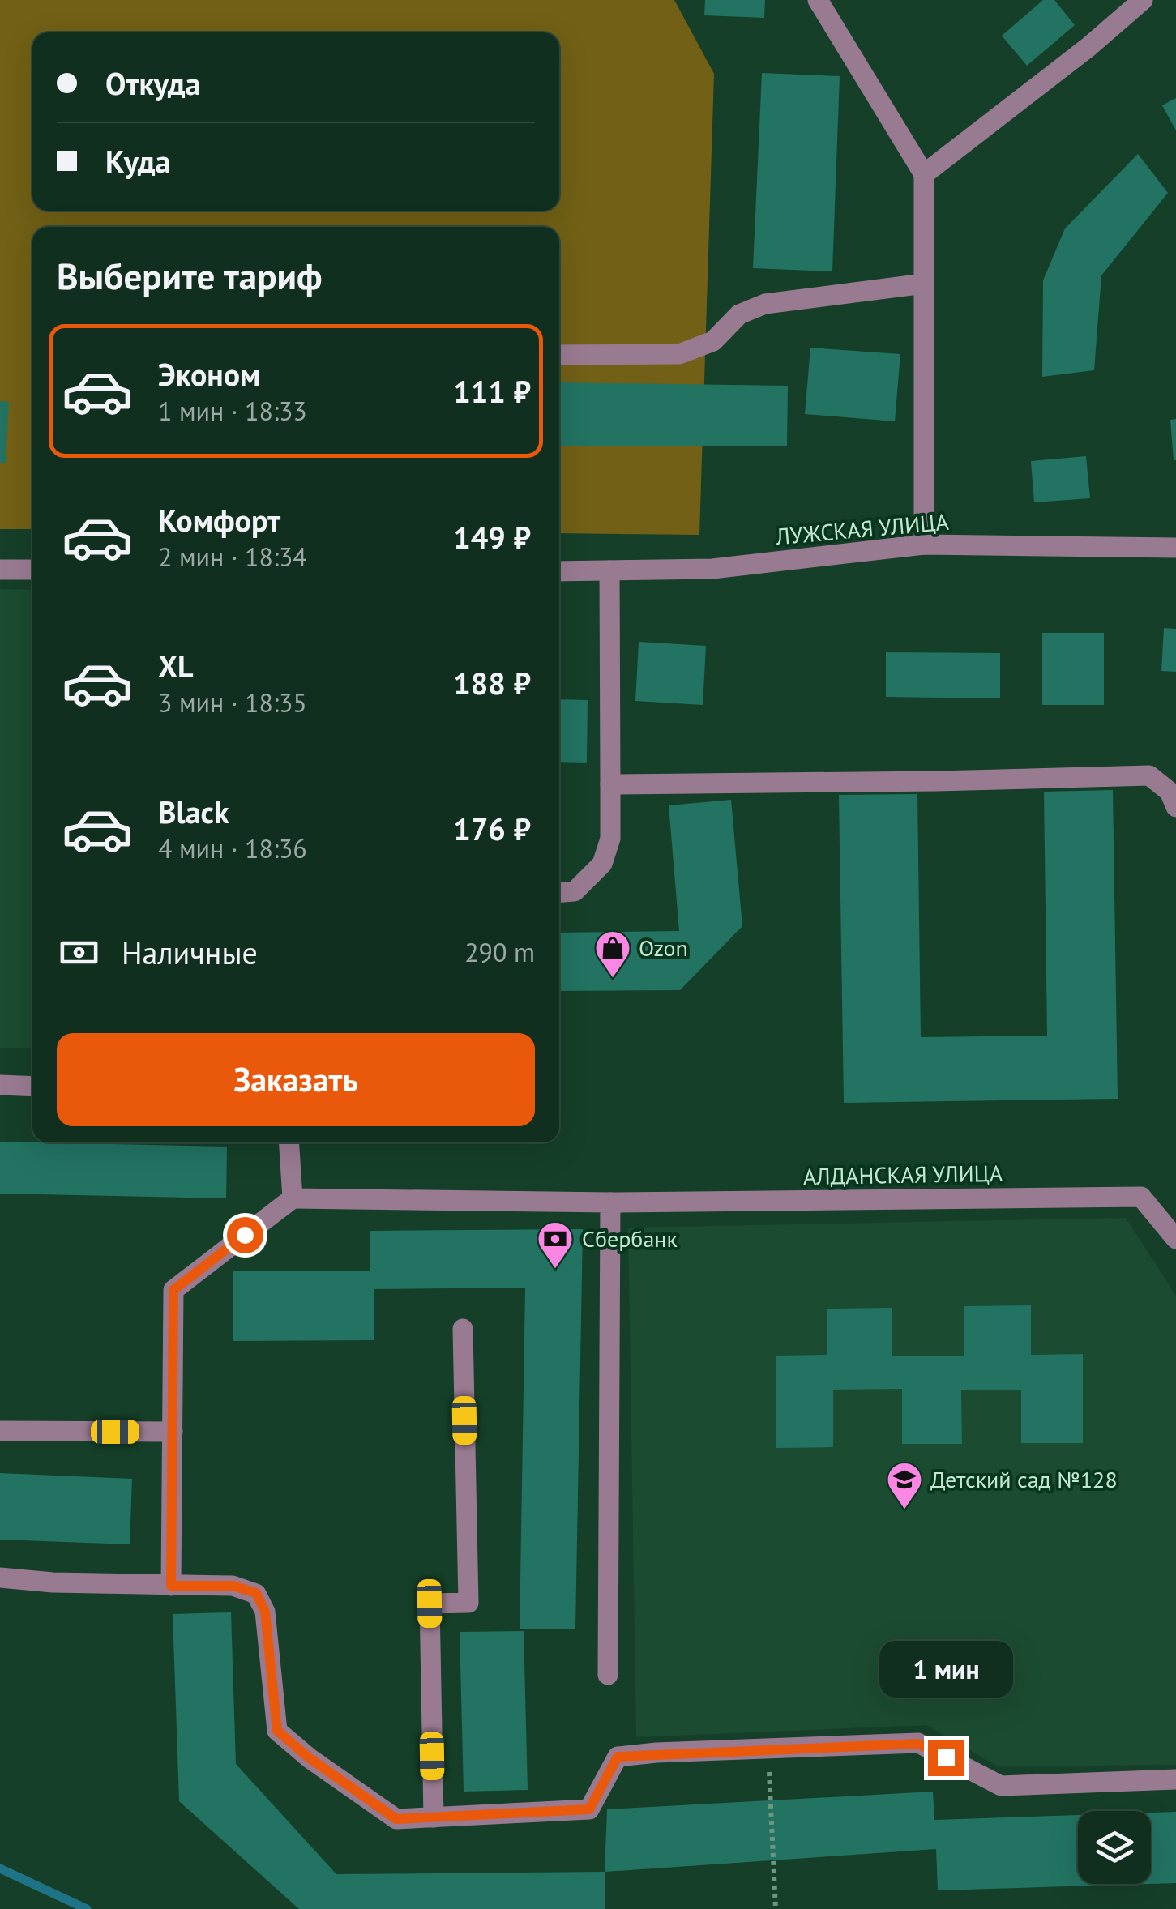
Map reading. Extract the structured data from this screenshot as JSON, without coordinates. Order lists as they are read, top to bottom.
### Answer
{
  "streets": {
    "street": ["ЛУЖСКАЯ УЛИЦА", "АЛДАНСКАЯ УЛИЦА"]
  },
  "places": {
    "shop": ["Ozon"],
    "bank": ["Сбербанк"],
    "school or university": ["Детский сад №128"]
  },
  "page": {
    "banner": ["Откуда", "Куда"],
    "heading": "Выберите тариф",
    "list": [
      {
        "name": "Эконом",
        "note": "1 мин · 18:33",
        "value": "111 ₽"
      },
      {
        "name": "Комфорт",
        "note": "2 мин · 18:34",
        "value": "149 ₽"
      },
      {
        "name": "XL",
        "note": "3 мин · 18:35",
        "value": "188 ₽"
      },
      {
        "name": "Black",
        "note": "4 мин · 18:36",
        "value": "176 ₽"
      }
    ],
    "pay": ["Наличные", "290 m"],
    "buttons": "Заказать",
    "bubble": "1 мин"
  }
}
